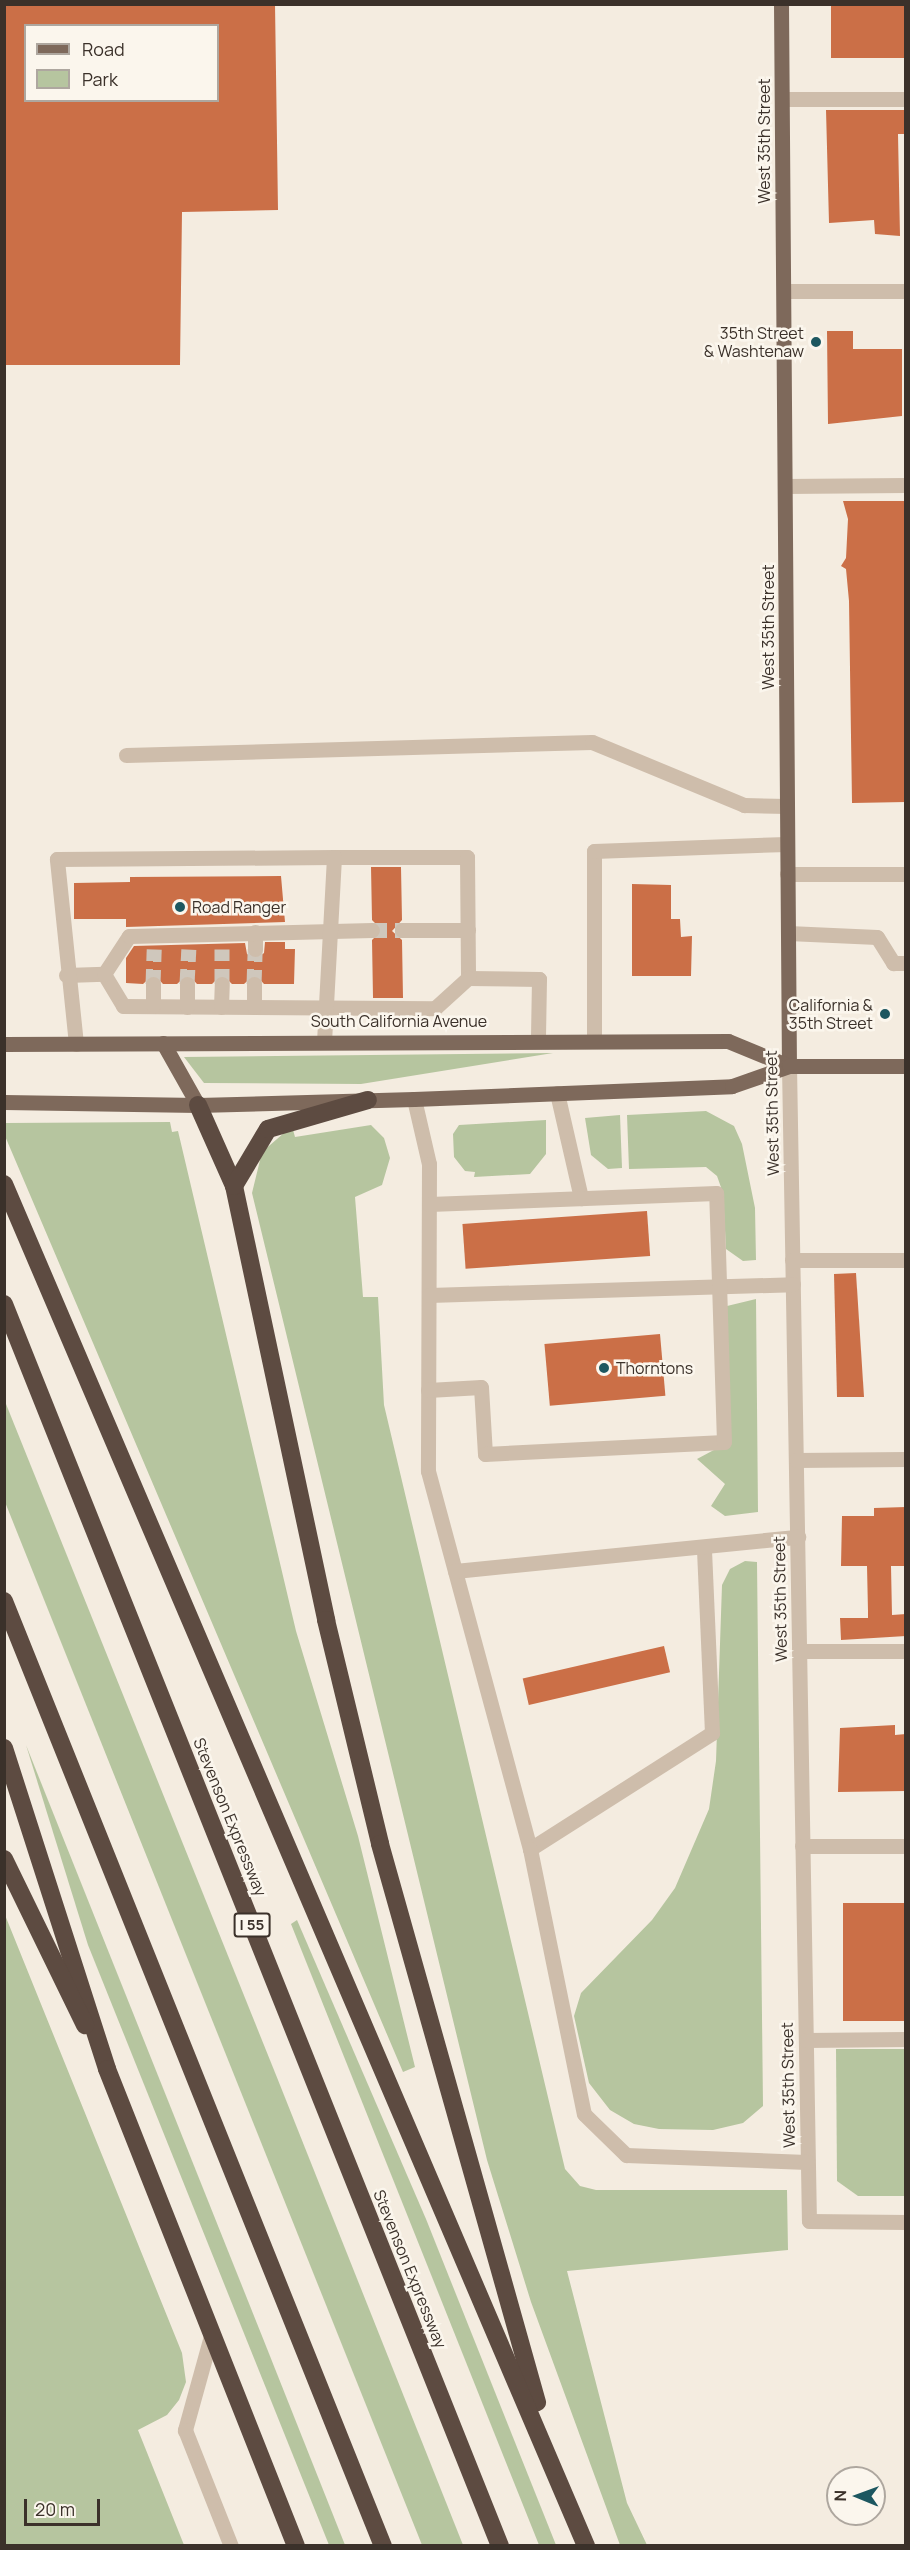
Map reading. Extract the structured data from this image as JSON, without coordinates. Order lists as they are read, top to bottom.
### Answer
{
  "streets": {
    "highway": ["Stevenson Expressway", "I 55"],
    "main road": ["West 35th Street", "South California Avenue"]
  },
  "crossings": [
    ["West 35th Street", "South California Avenue"]
  ],
  "places": [
    "35th Street & Washtenaw",
    "Road Ranger",
    "California & 35th Street",
    "Thorntons"
  ],
  "legend": ["Road", "Park"],
  "scale_bar": "20 m",
  "north": "left"
}
